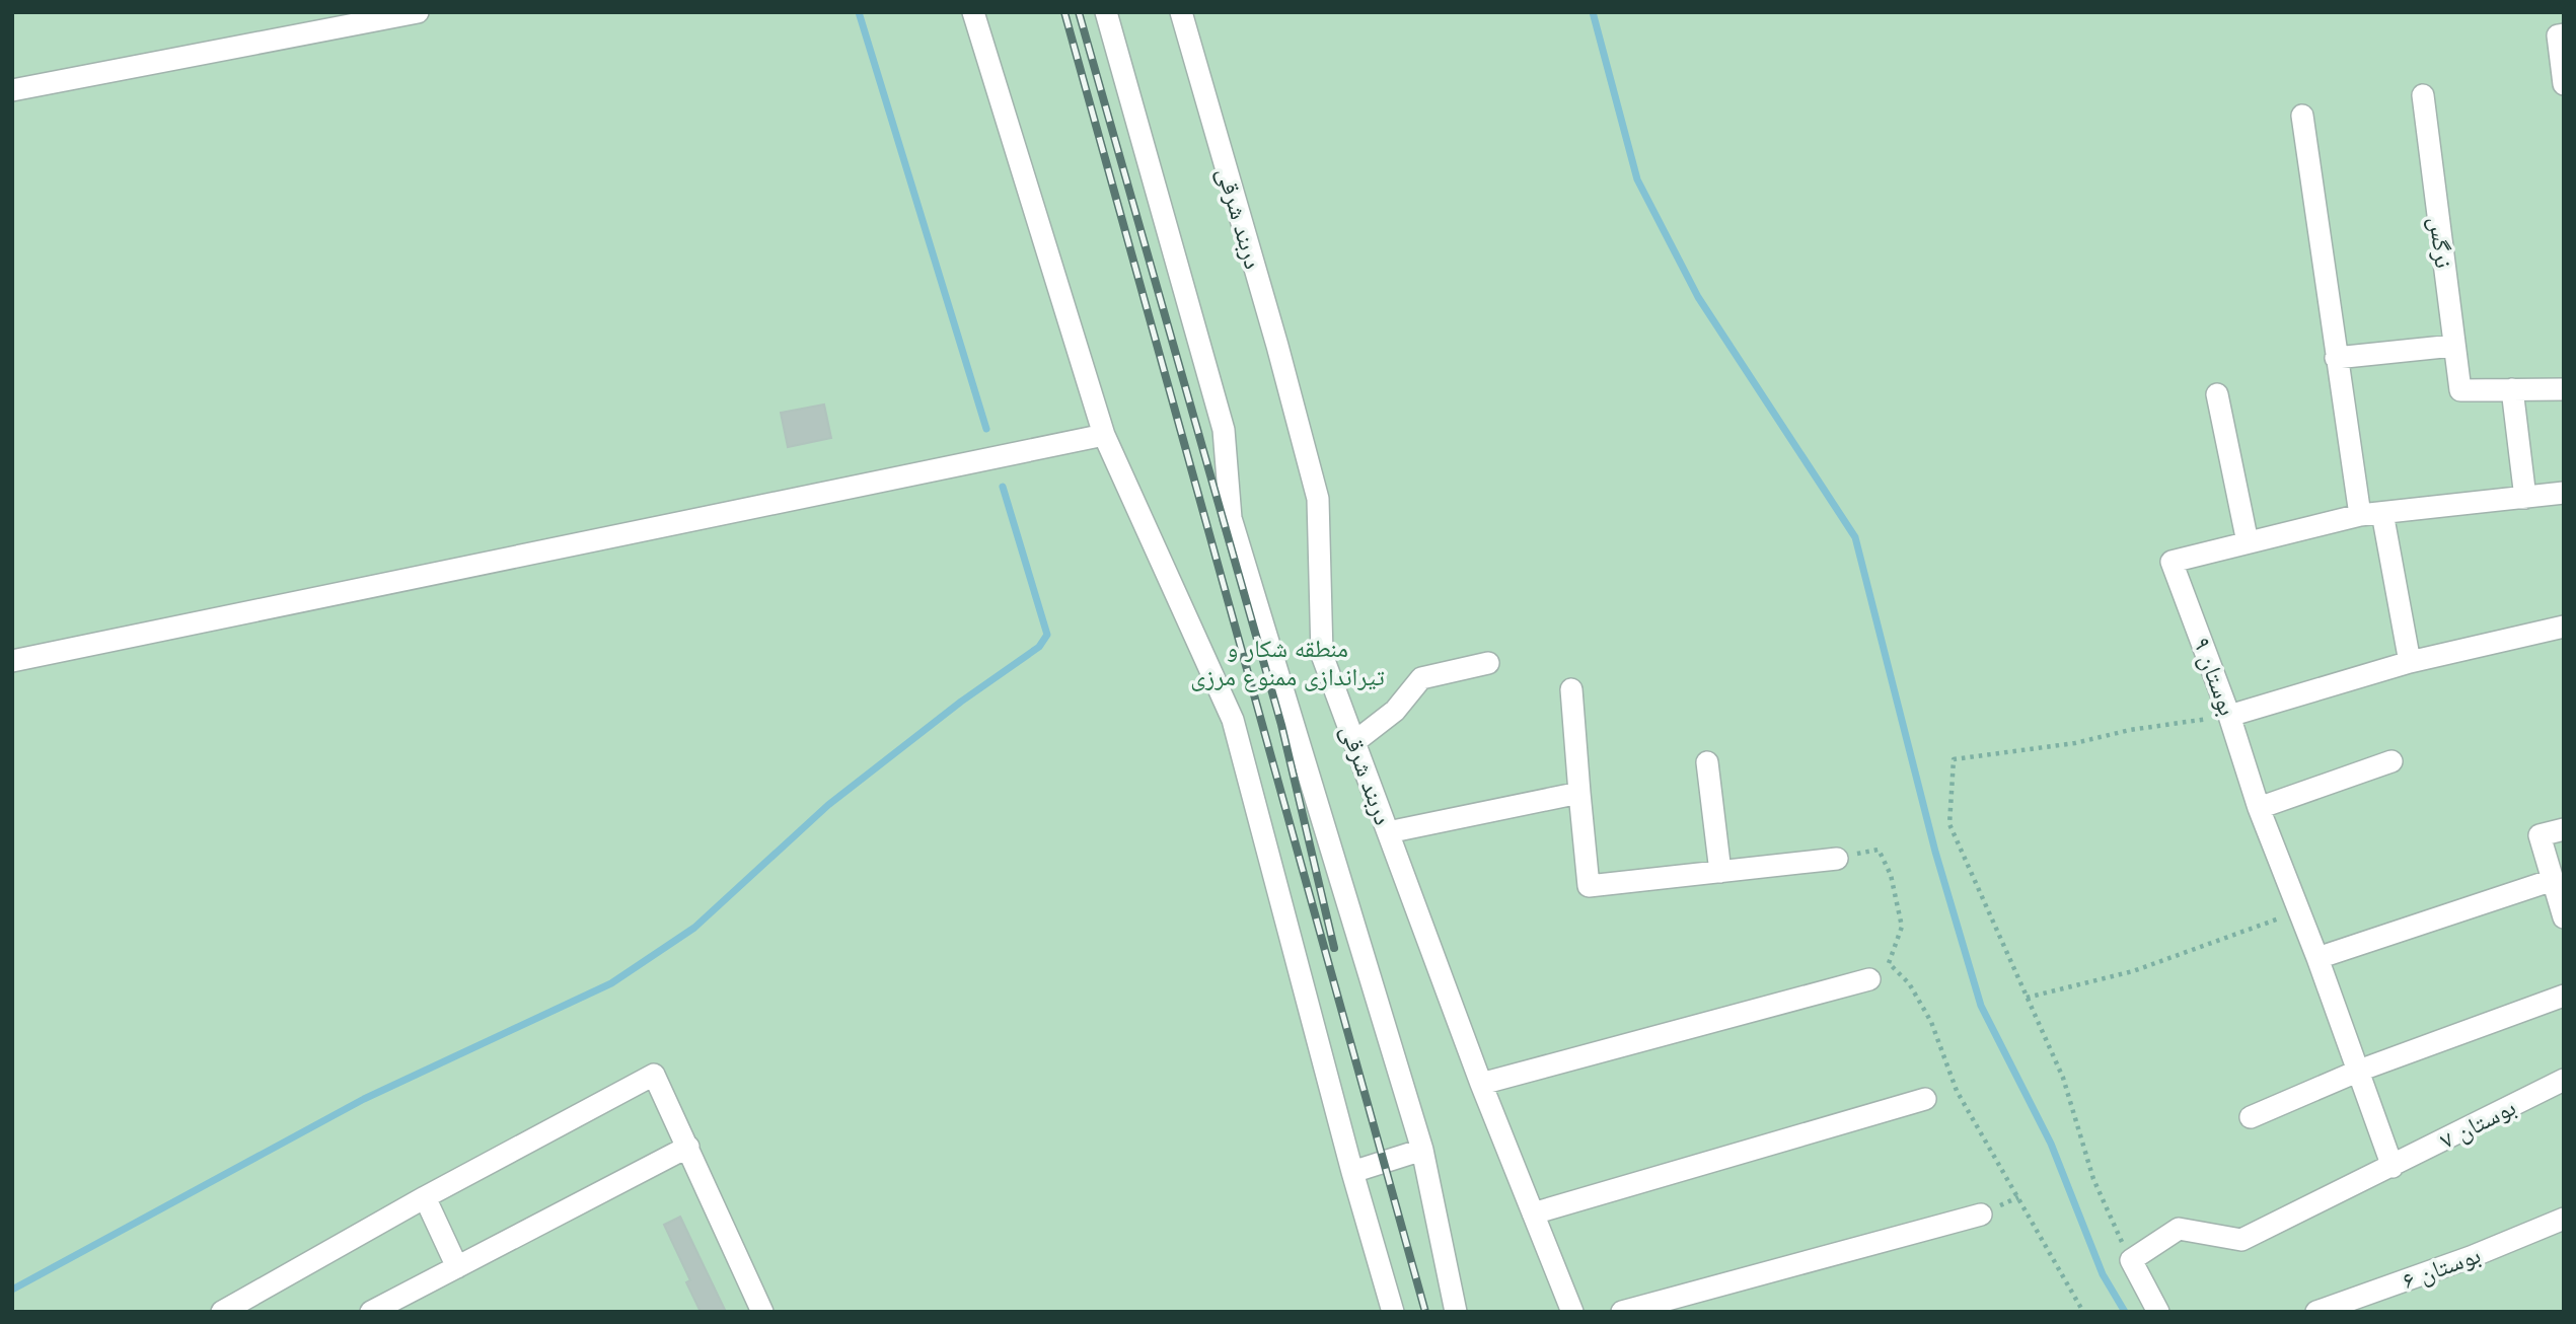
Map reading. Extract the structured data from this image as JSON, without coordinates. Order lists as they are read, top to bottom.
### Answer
{
  "streets": {
    "street": [
      "دربند شرقی",
      "نرگس",
      "بوستان ۹",
      "بوستان ۷",
      "بوستان ۶"
    ]
  },
  "crossings": [
    ["بوستان ۹", "بوستان ۷"]
  ],
  "parks": ["منطقه شکار و تیراندازی ممنوع مرزی"]
}
